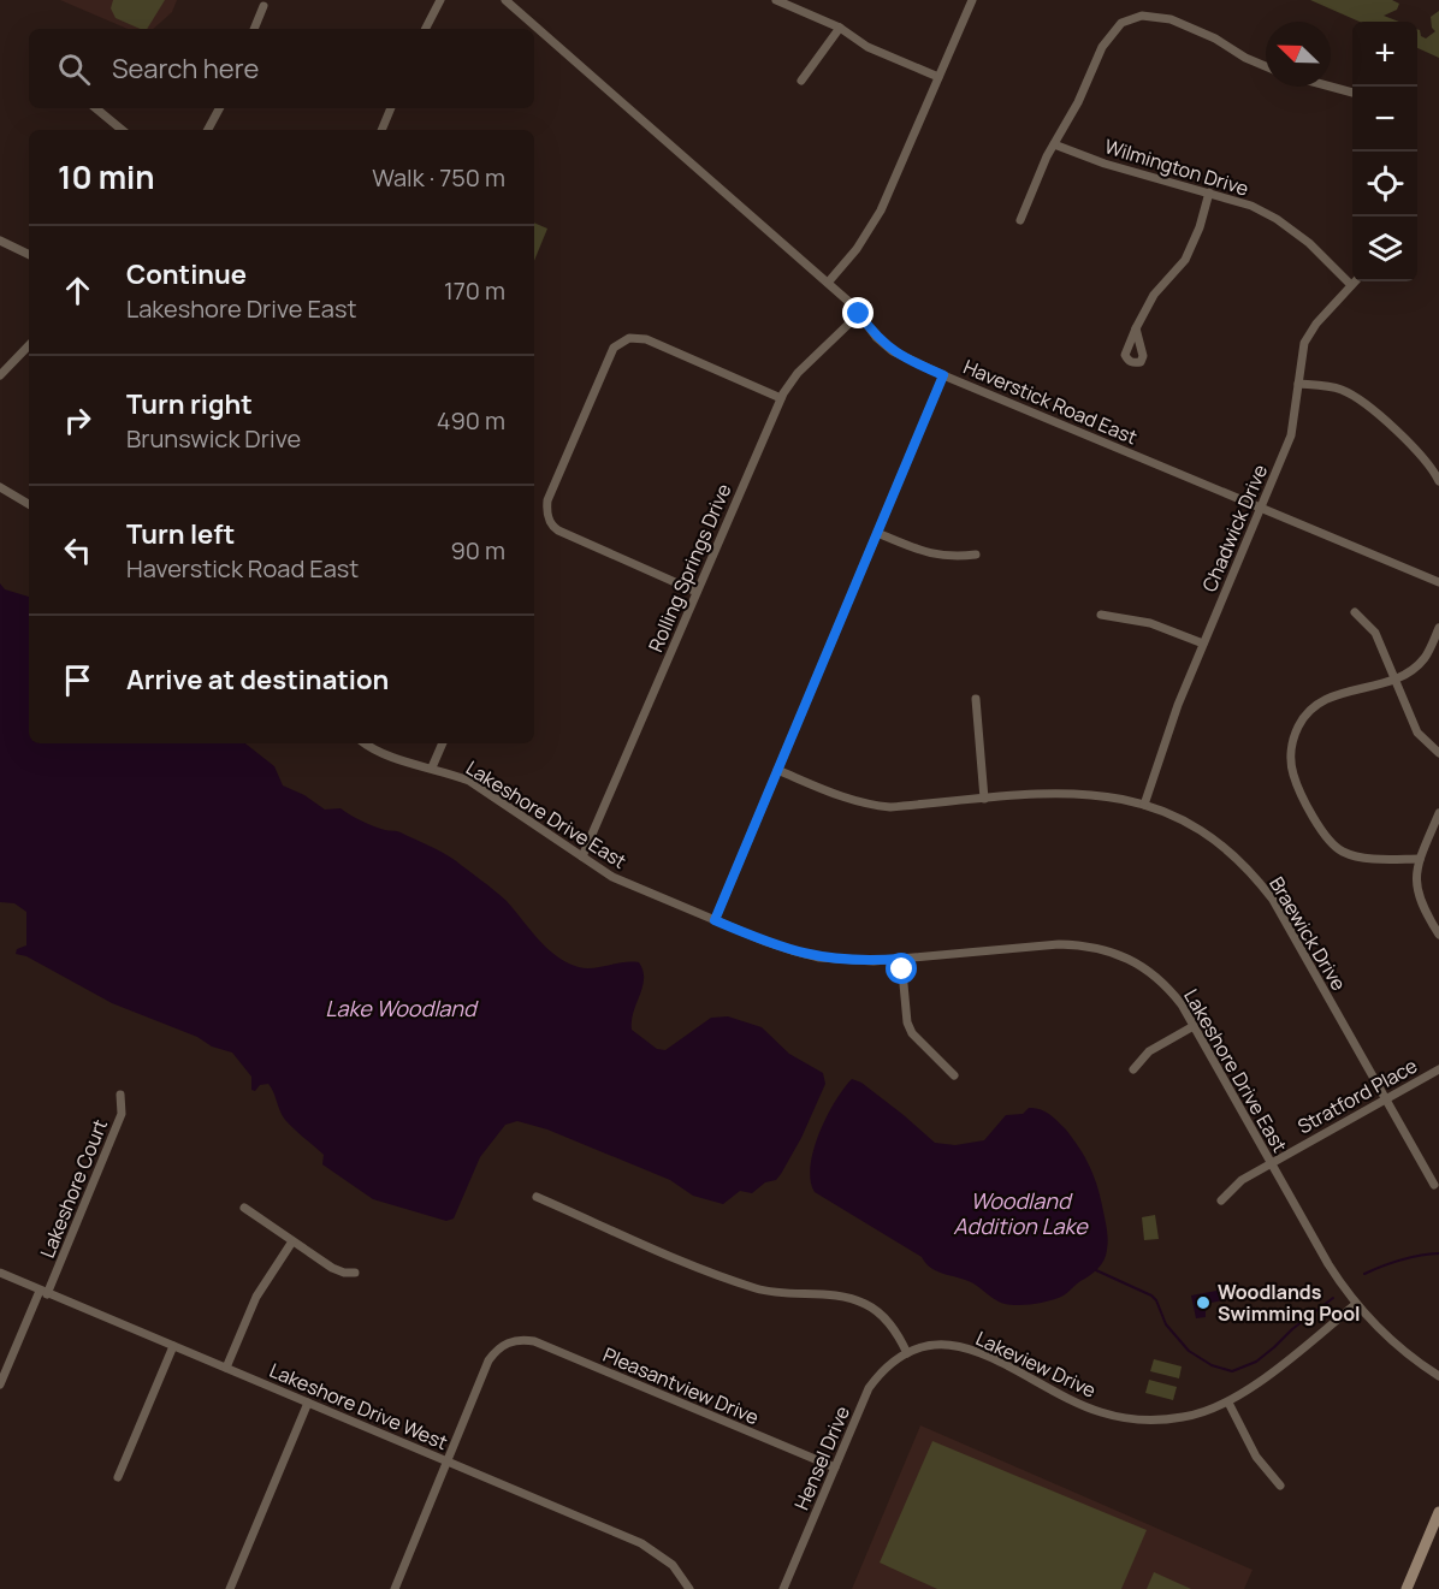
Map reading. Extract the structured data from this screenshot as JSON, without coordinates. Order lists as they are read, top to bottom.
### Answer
{
  "streets": {
    "street": [
      "Wilmington Drive",
      "Haverstick Road East",
      "Chadwick Drive",
      "Rolling Springs Drive",
      "Lakeshore Drive East",
      "Braewick Drive",
      "Stratford Place",
      "Lakeshore Court",
      "Lakeview Drive",
      "Pleasantview Drive",
      "Lakeshore Drive West",
      "Hensel Drive"
    ]
  },
  "crossings": [
    ["Wilmington Drive", "Chadwick Drive"],
    ["Haverstick Road East", "Chadwick Drive"],
    ["Haverstick Road East", "Rolling Springs Drive"],
    ["Chadwick Drive", "Braewick Drive"],
    ["Rolling Springs Drive", "Lakeshore Drive East"],
    ["Lakeshore Drive East", "Stratford Place"],
    ["Lakeshore Drive East", "Lakeview Drive"],
    ["Braewick Drive", "Stratford Place"],
    ["Lakeshore Court", "Lakeshore Drive West"],
    ["Lakeview Drive", "Hensel Drive"],
    ["Pleasantview Drive", "Lakeshore Drive West"],
    ["Pleasantview Drive", "Hensel Drive"]
  ],
  "water": ["Lake Woodland", "Woodland Addition Lake"],
  "places": ["Woodlands Swimming Pool"],
  "north": "top left",
  "page": {
    "map_buttons": ["+", "−"],
    "search": "Search here",
    "heading": ["10 min", "Walk · 750 m"],
    "list": [
      ["Continue", "Lakeshore Drive East", "170 m"],
      ["Turn right", "Brunswick Drive", "490 m"],
      ["Turn left", "Haverstick Road East", "90 m"],
      "Arrive at destination"
    ]
  }
}
